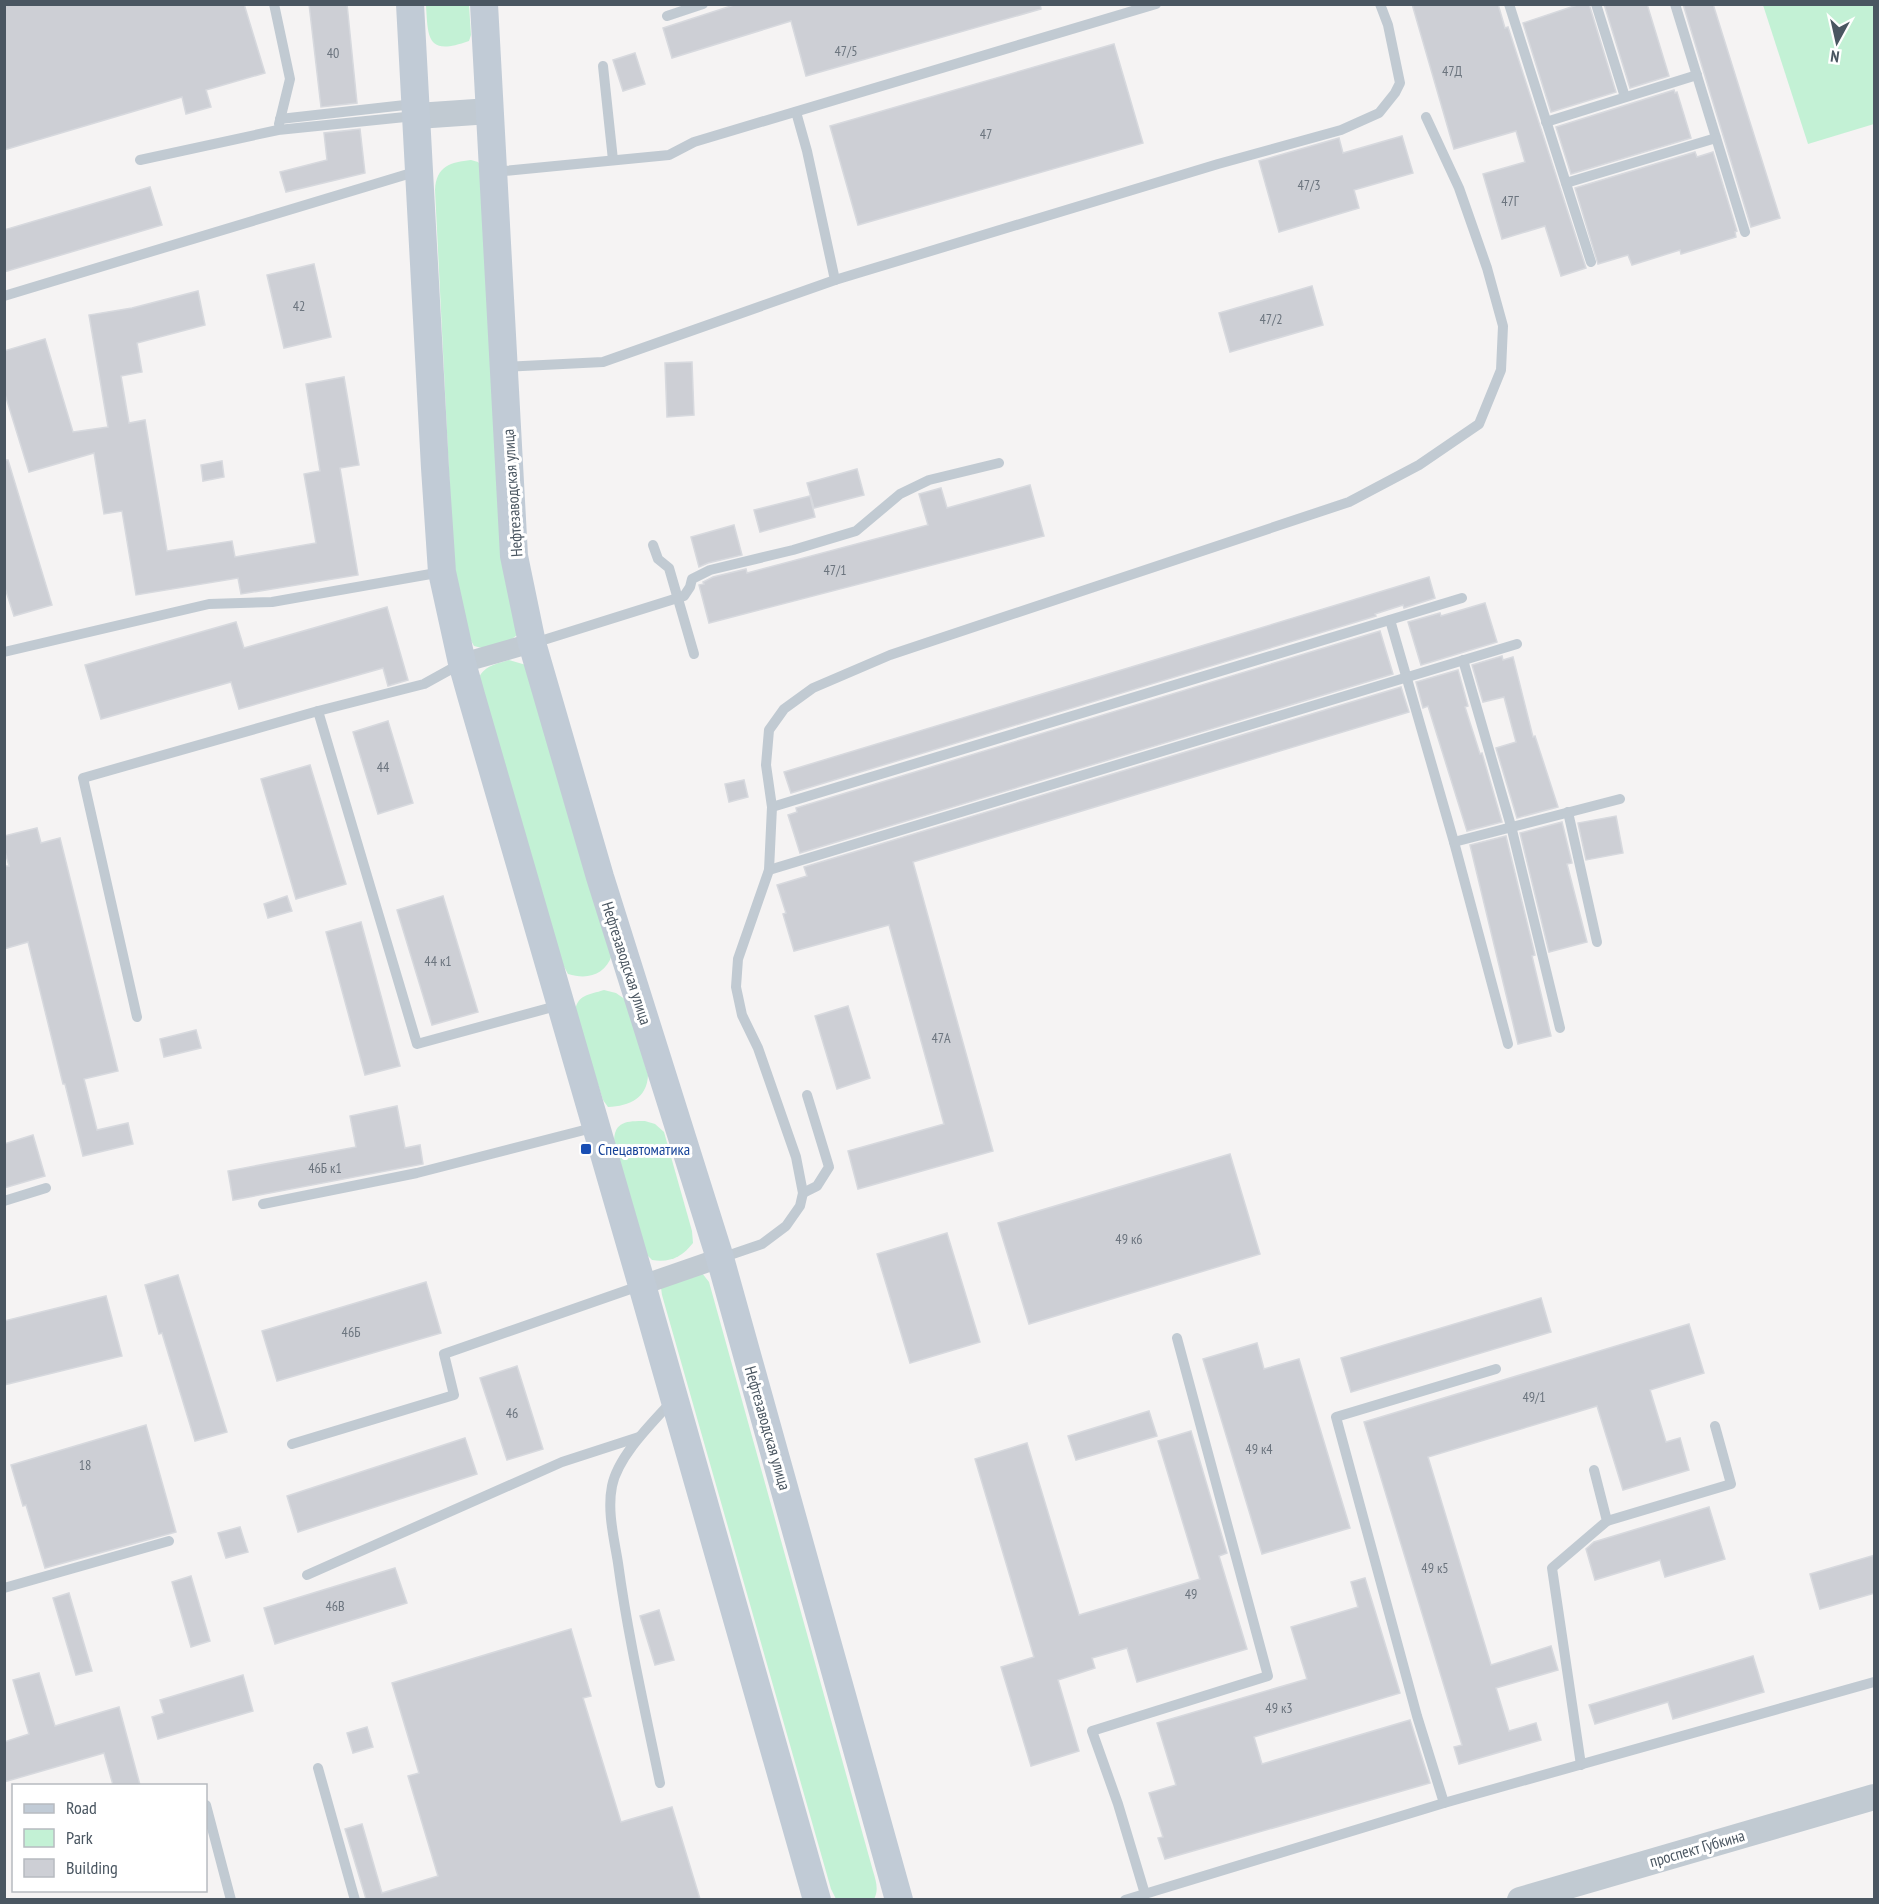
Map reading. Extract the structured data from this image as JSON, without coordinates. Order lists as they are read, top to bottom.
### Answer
{
  "streets": {
    "main road": ["Нефтезаводская улица"],
    "street": ["проспект Губкина"]
  },
  "places": {
    "transit": ["Спецавтоматика"]
  },
  "house_numbers": [
    "47/5",
    "40",
    "47Д",
    "47",
    "47/3",
    "47Г",
    "42",
    "47/2",
    "47/1",
    "44",
    "44 к1",
    "47А",
    "46Б к1",
    "49 к6",
    "46Б",
    "49/1",
    "46",
    "49 к4",
    "18",
    "49 к5",
    "49",
    "46В",
    "49 к3"
  ],
  "legend": ["Road", "Park", "Building"],
  "north": "bottom"
}
